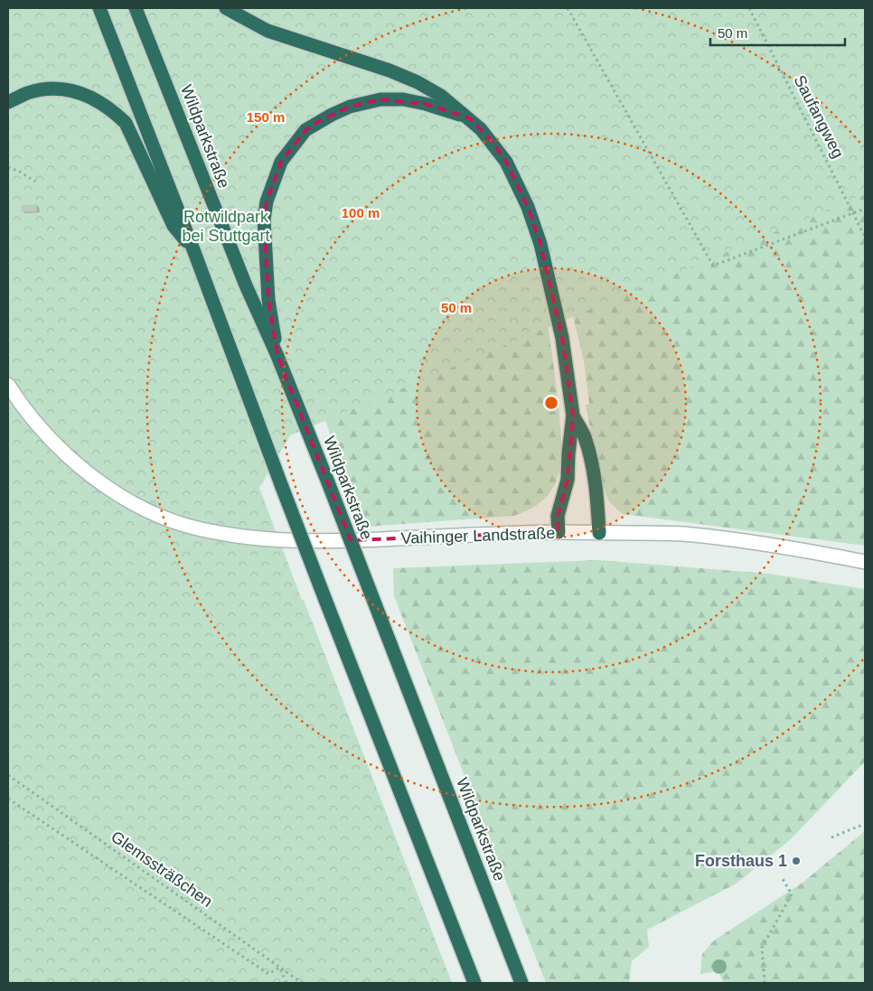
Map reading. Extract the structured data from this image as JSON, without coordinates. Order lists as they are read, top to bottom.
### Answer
{
  "streets": {
    "highway": ["Wildparkstraße"],
    "street": ["Vaihinger Landstraße"],
    "path": ["Saufangweg", "Glemssträßchen"]
  },
  "parks": ["Rotwildpark bei Stuttgart"],
  "places": ["Forsthaus 1"],
  "scale_bar": "50 m",
  "rings": ["150 m", "100 m", "50 m"]
}
